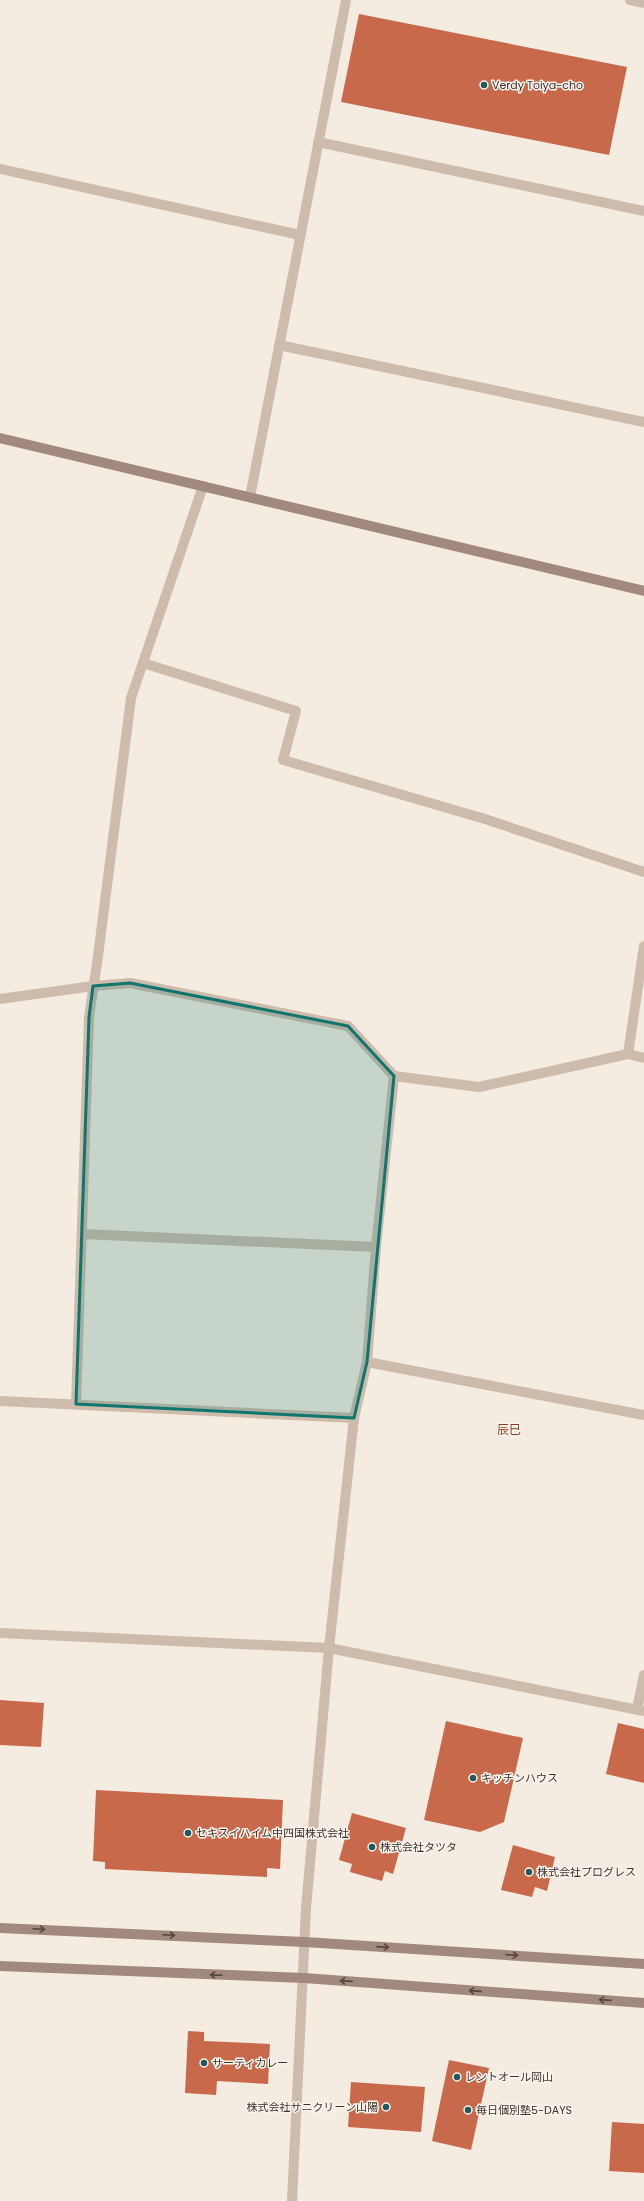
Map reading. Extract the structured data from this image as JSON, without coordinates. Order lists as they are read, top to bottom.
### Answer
{
  "districts": ["辰巳"],
  "places": [
    "Verdy Toiya-cho",
    "キッチンハウス",
    "セキスイハイム中四国株式会社",
    "株式会社タツタ",
    "株式会社プログレス",
    "サーティカレー",
    "レントオール岡山",
    "株式会社サニクリーン山陽",
    "毎日個別塾5-DAYS"
  ]
}
